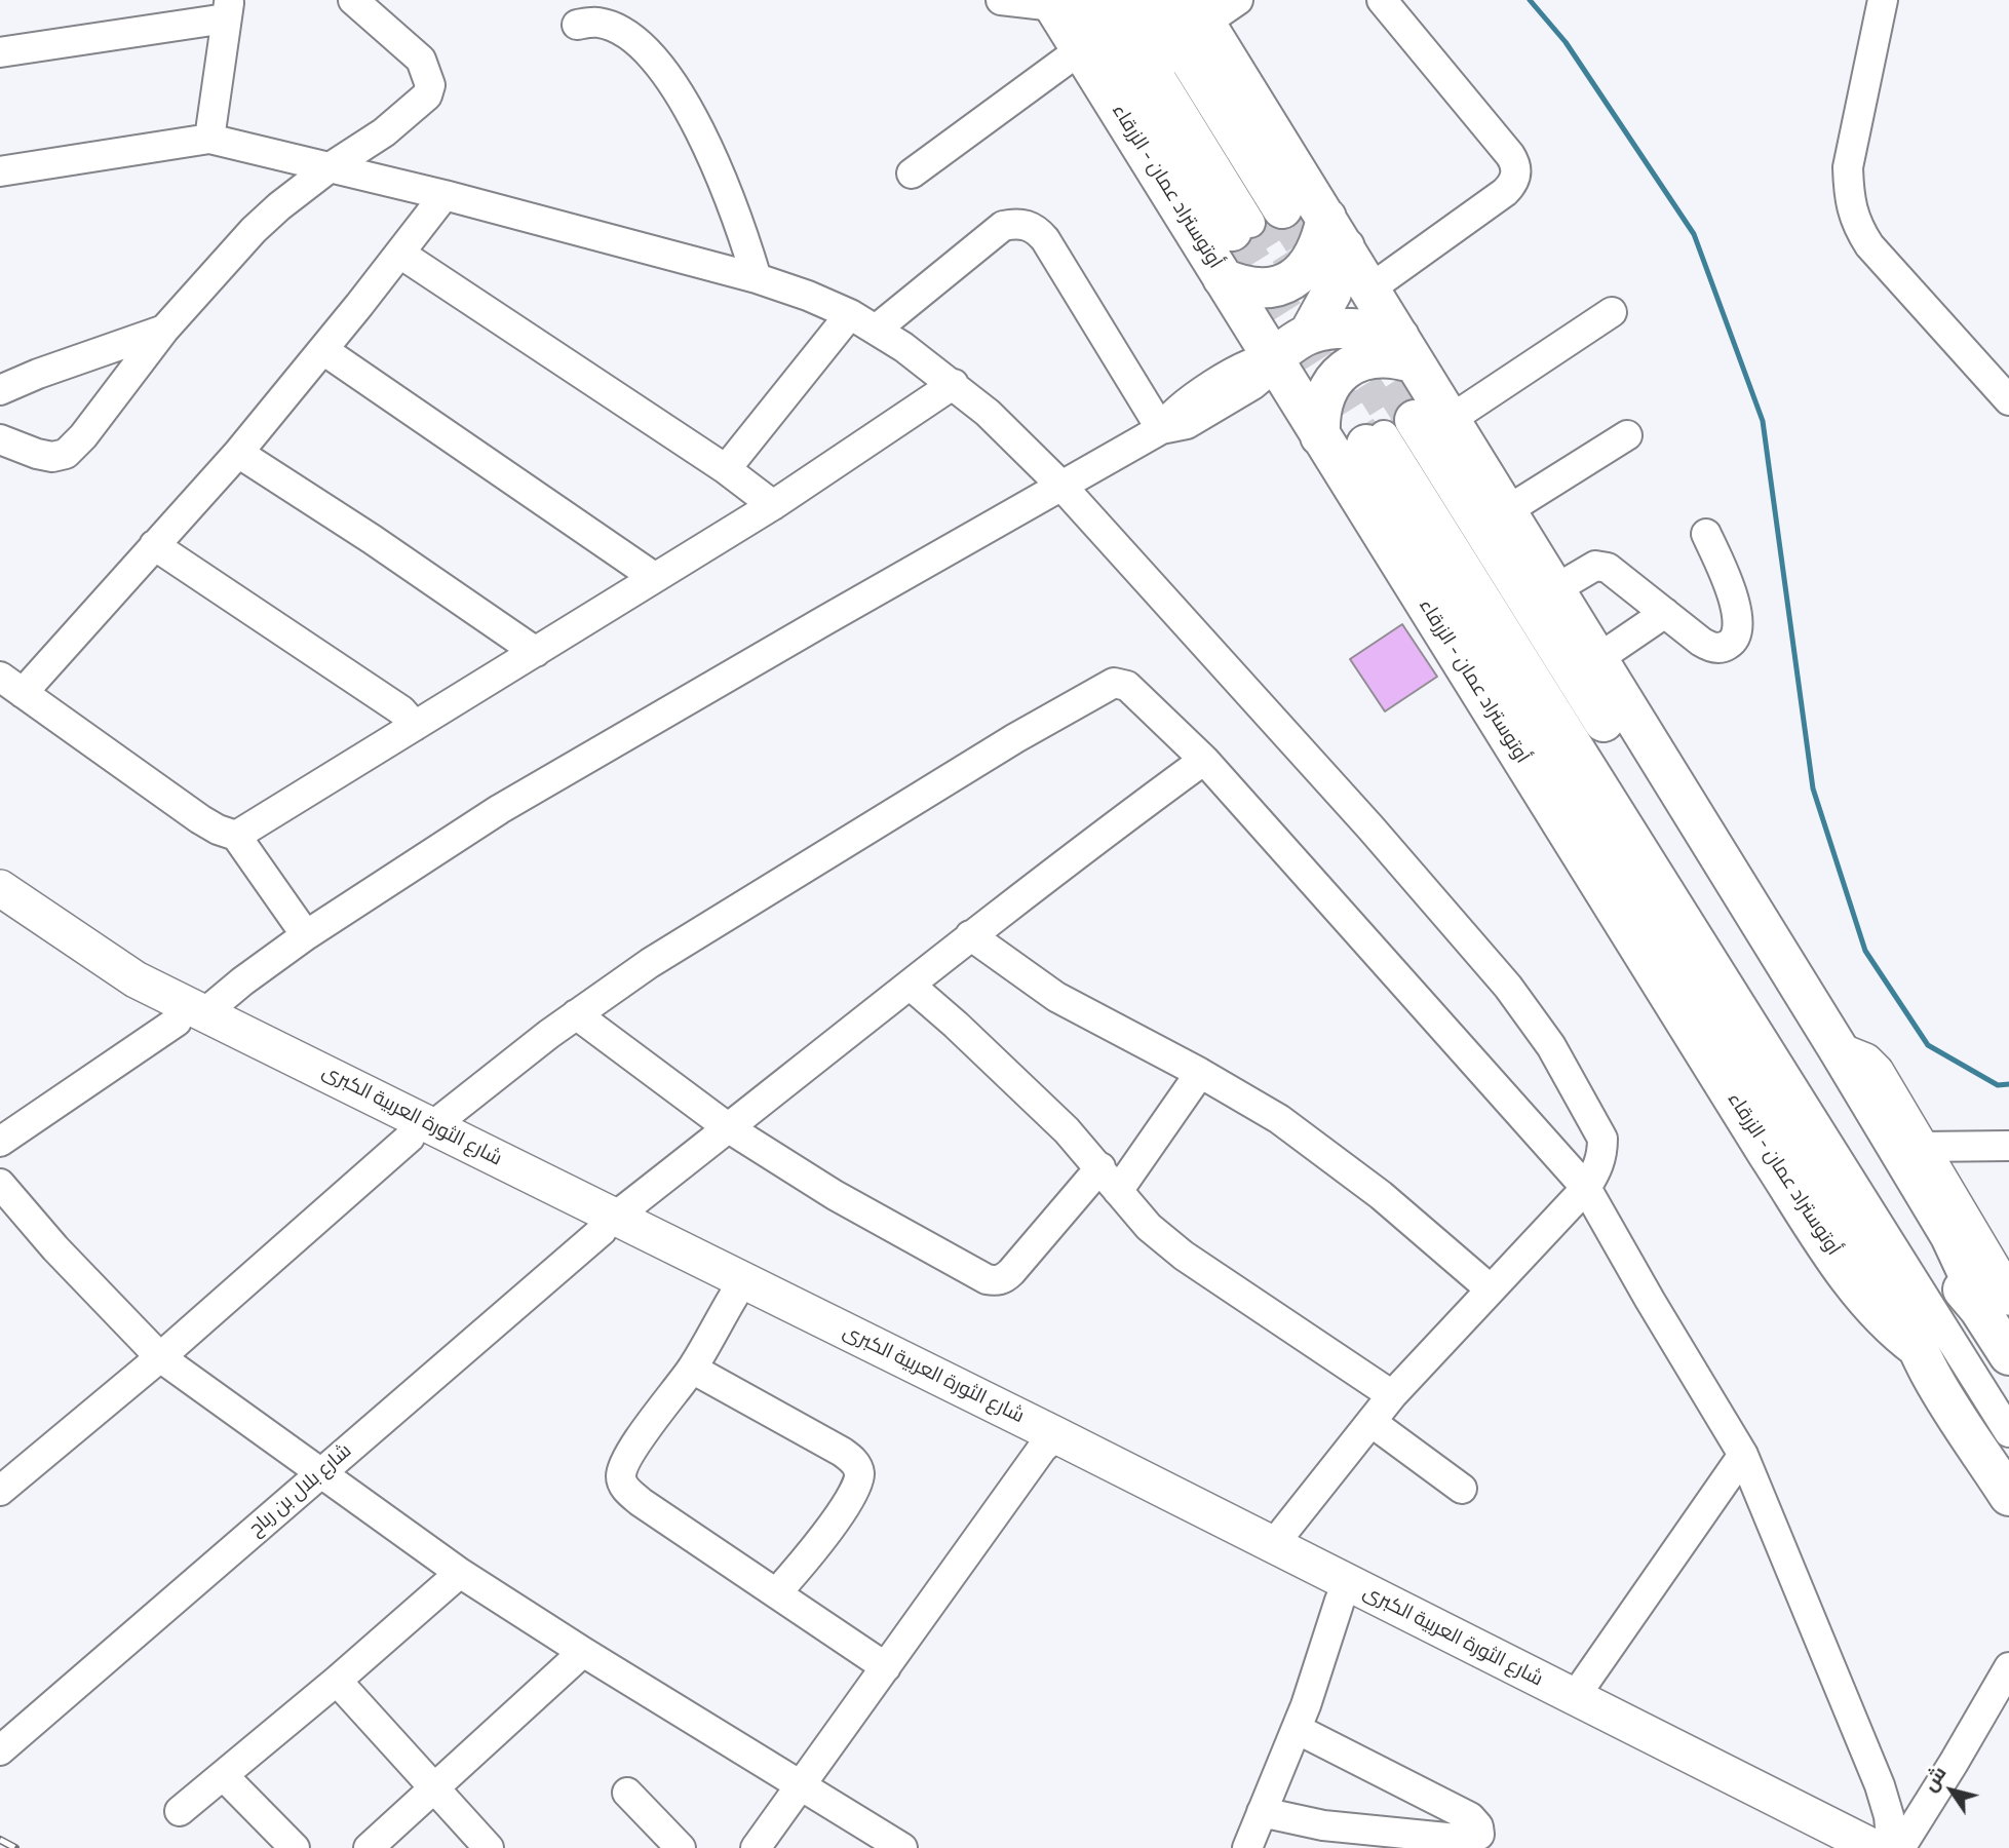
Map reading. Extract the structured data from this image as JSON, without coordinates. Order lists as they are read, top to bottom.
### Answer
{
  "streets": {
    "highway": ["أوتوستراد عمان - الزرقاء"],
    "main road": ["شارع الثورة العربية الكبرى"],
    "street": ["شارع بلال بن رباح"]
  },
  "crossings": [
    ["شارع الثورة العربية الكبرى", "شارع بلال بن رباح"]
  ],
  "north": "top left"
}
